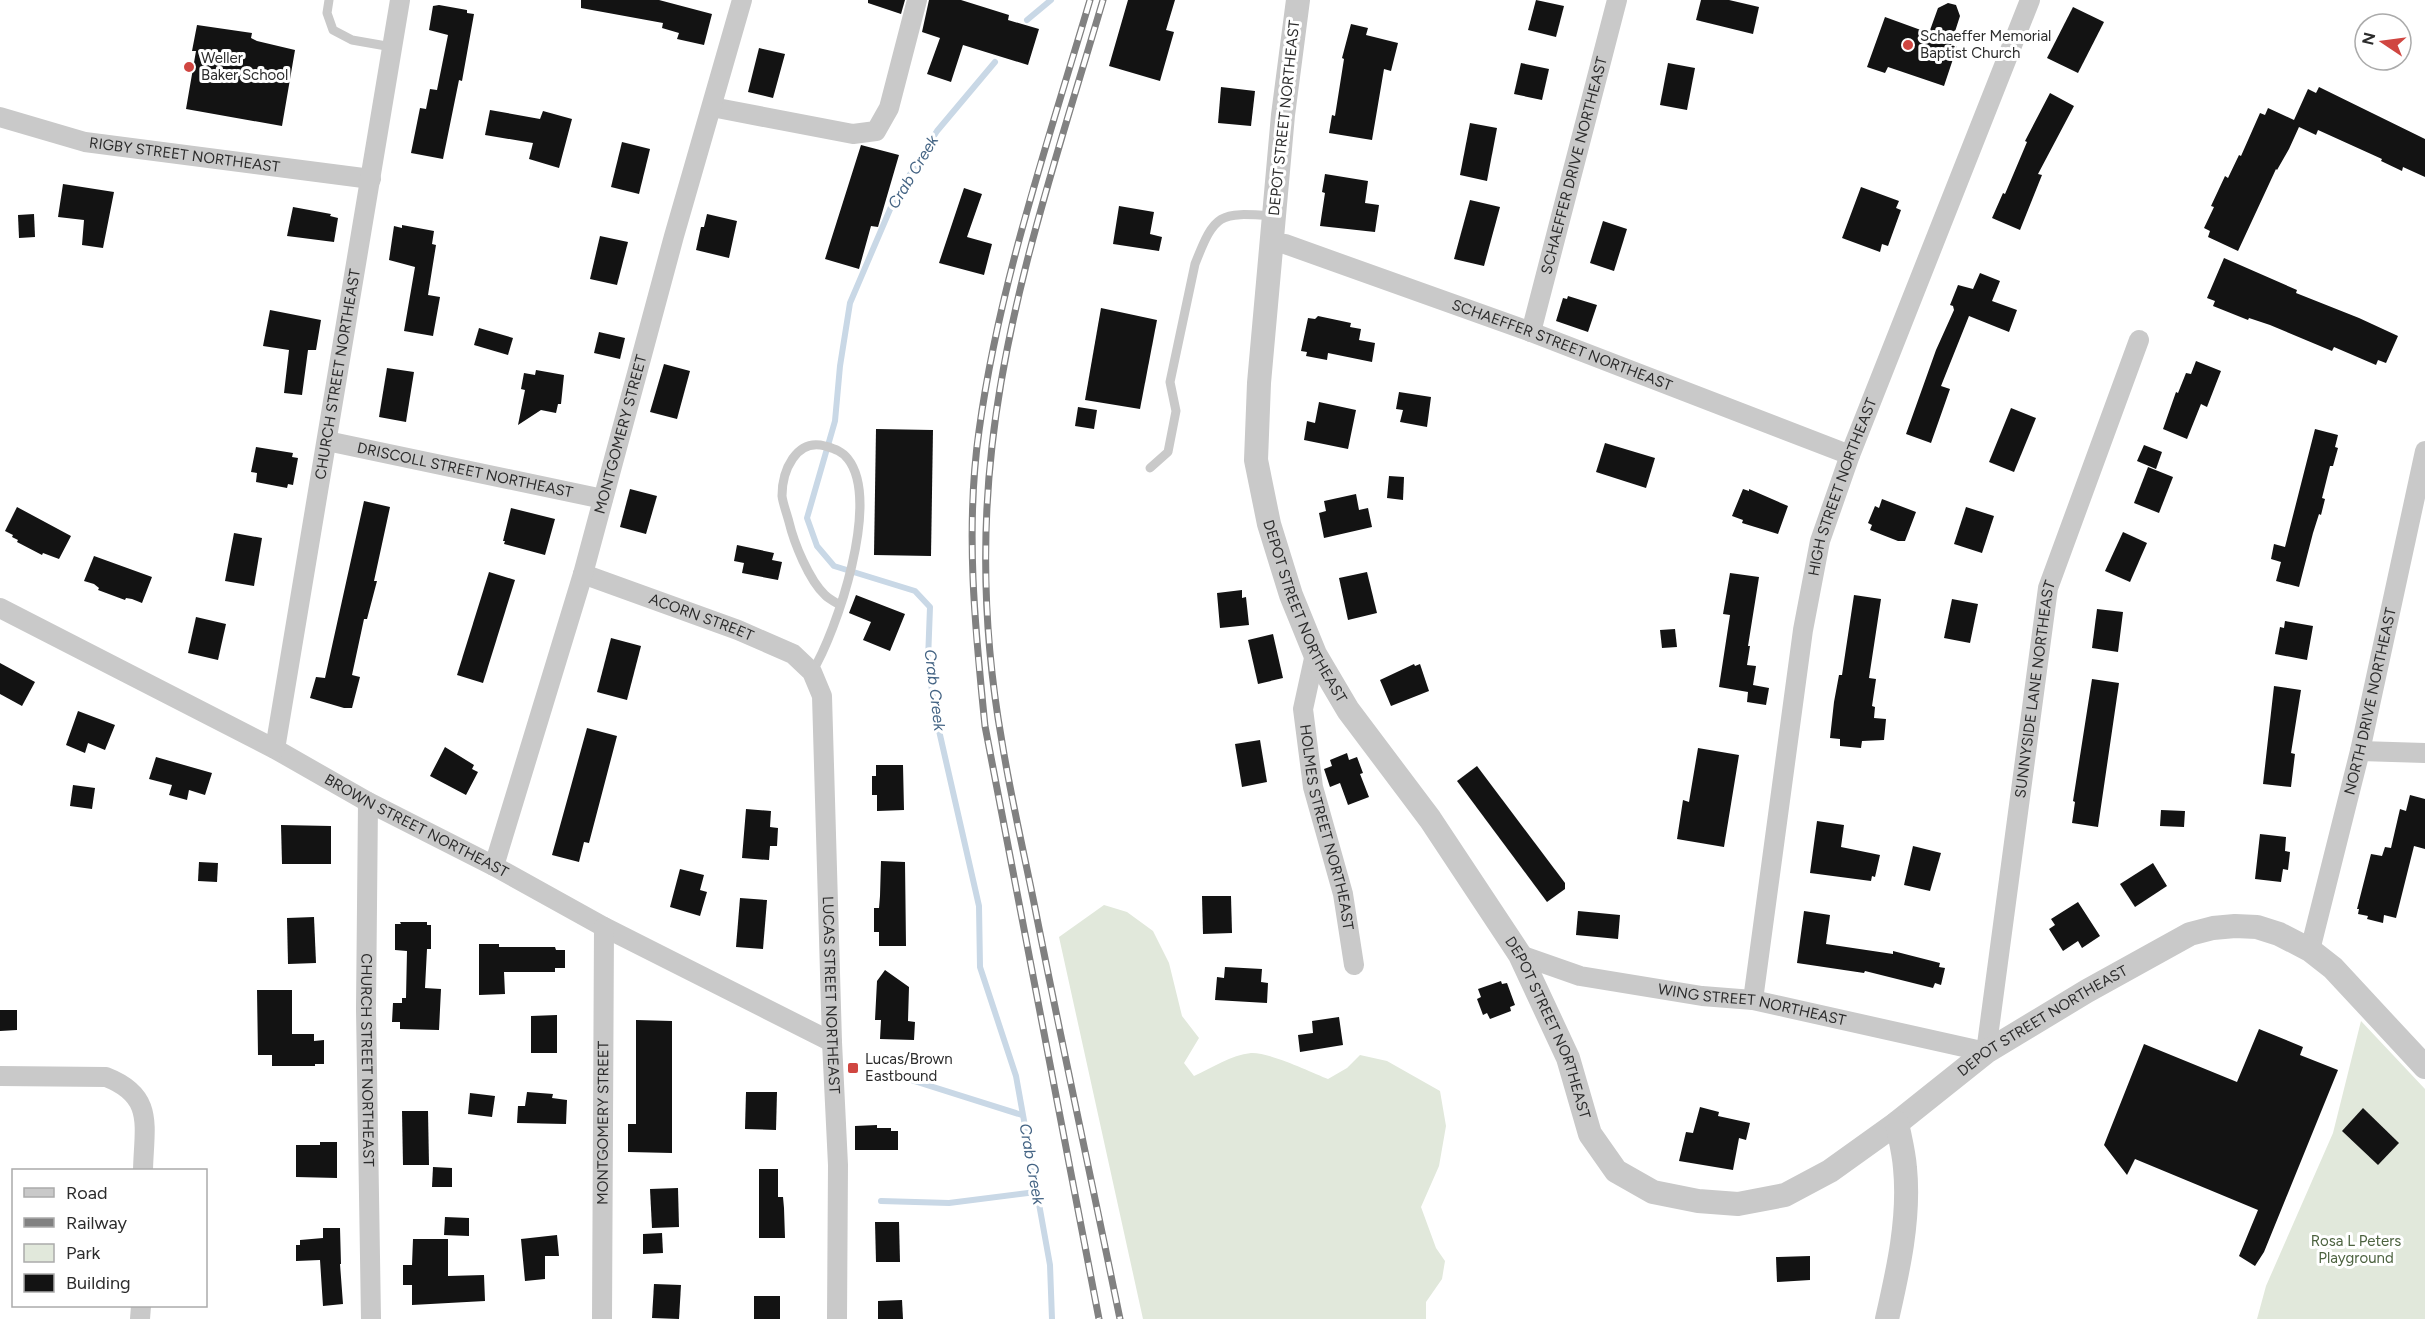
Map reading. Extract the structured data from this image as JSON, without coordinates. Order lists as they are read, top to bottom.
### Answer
{
  "streets": {
    "street": [
      "DEPOT STREET NORTHEAST",
      "RIGBY STREET NORTHEAST",
      "SCHAEFFER DRIVE NORTHEAST",
      "SCHAEFFER STREET NORTHEAST",
      "CHURCH STREET NORTHEAST",
      "MONTGOMERY STREET",
      "DRISCOLL STREET NORTHEAST",
      "HIGH STREET NORTHEAST",
      "ACORN STREET",
      "SUNNYSIDE LANE NORTHEAST",
      "NORTH DRIVE NORTHEAST",
      "BROWN STREET NORTHEAST",
      "HOLMES STREET NORTHEAST",
      "LUCAS STREET NORTHEAST",
      "WING STREET NORTHEAST"
    ]
  },
  "crossings": [
    ["DEPOT STREET NORTHEAST", "SCHAEFFER STREET NORTHEAST"],
    ["DEPOT STREET NORTHEAST", "SUNNYSIDE LANE NORTHEAST"],
    ["DEPOT STREET NORTHEAST", "NORTH DRIVE NORTHEAST"],
    ["DEPOT STREET NORTHEAST", "HOLMES STREET NORTHEAST"],
    ["DEPOT STREET NORTHEAST", "WING STREET NORTHEAST"],
    ["RIGBY STREET NORTHEAST", "CHURCH STREET NORTHEAST"],
    ["SCHAEFFER DRIVE NORTHEAST", "SCHAEFFER STREET NORTHEAST"],
    ["SCHAEFFER STREET NORTHEAST", "HIGH STREET NORTHEAST"],
    ["CHURCH STREET NORTHEAST", "DRISCOLL STREET NORTHEAST"],
    ["CHURCH STREET NORTHEAST", "BROWN STREET NORTHEAST"],
    ["MONTGOMERY STREET", "DRISCOLL STREET NORTHEAST"],
    ["MONTGOMERY STREET", "ACORN STREET"],
    ["MONTGOMERY STREET", "BROWN STREET NORTHEAST"],
    ["HIGH STREET NORTHEAST", "WING STREET NORTHEAST"],
    ["ACORN STREET", "LUCAS STREET NORTHEAST"],
    ["SUNNYSIDE LANE NORTHEAST", "WING STREET NORTHEAST"],
    ["BROWN STREET NORTHEAST", "LUCAS STREET NORTHEAST"]
  ],
  "water": ["Crab Creek"],
  "parks": ["Rosa L Peters Playground"],
  "places": {
    "other": ["Schaeffer Memorial Baptist Church", "Weller Baker School"],
    "transit": ["Lucas/Brown Eastbound"]
  },
  "legend": [
    "Road",
    "Railway",
    "Park",
    "Building"
  ],
  "north": "left"
}
